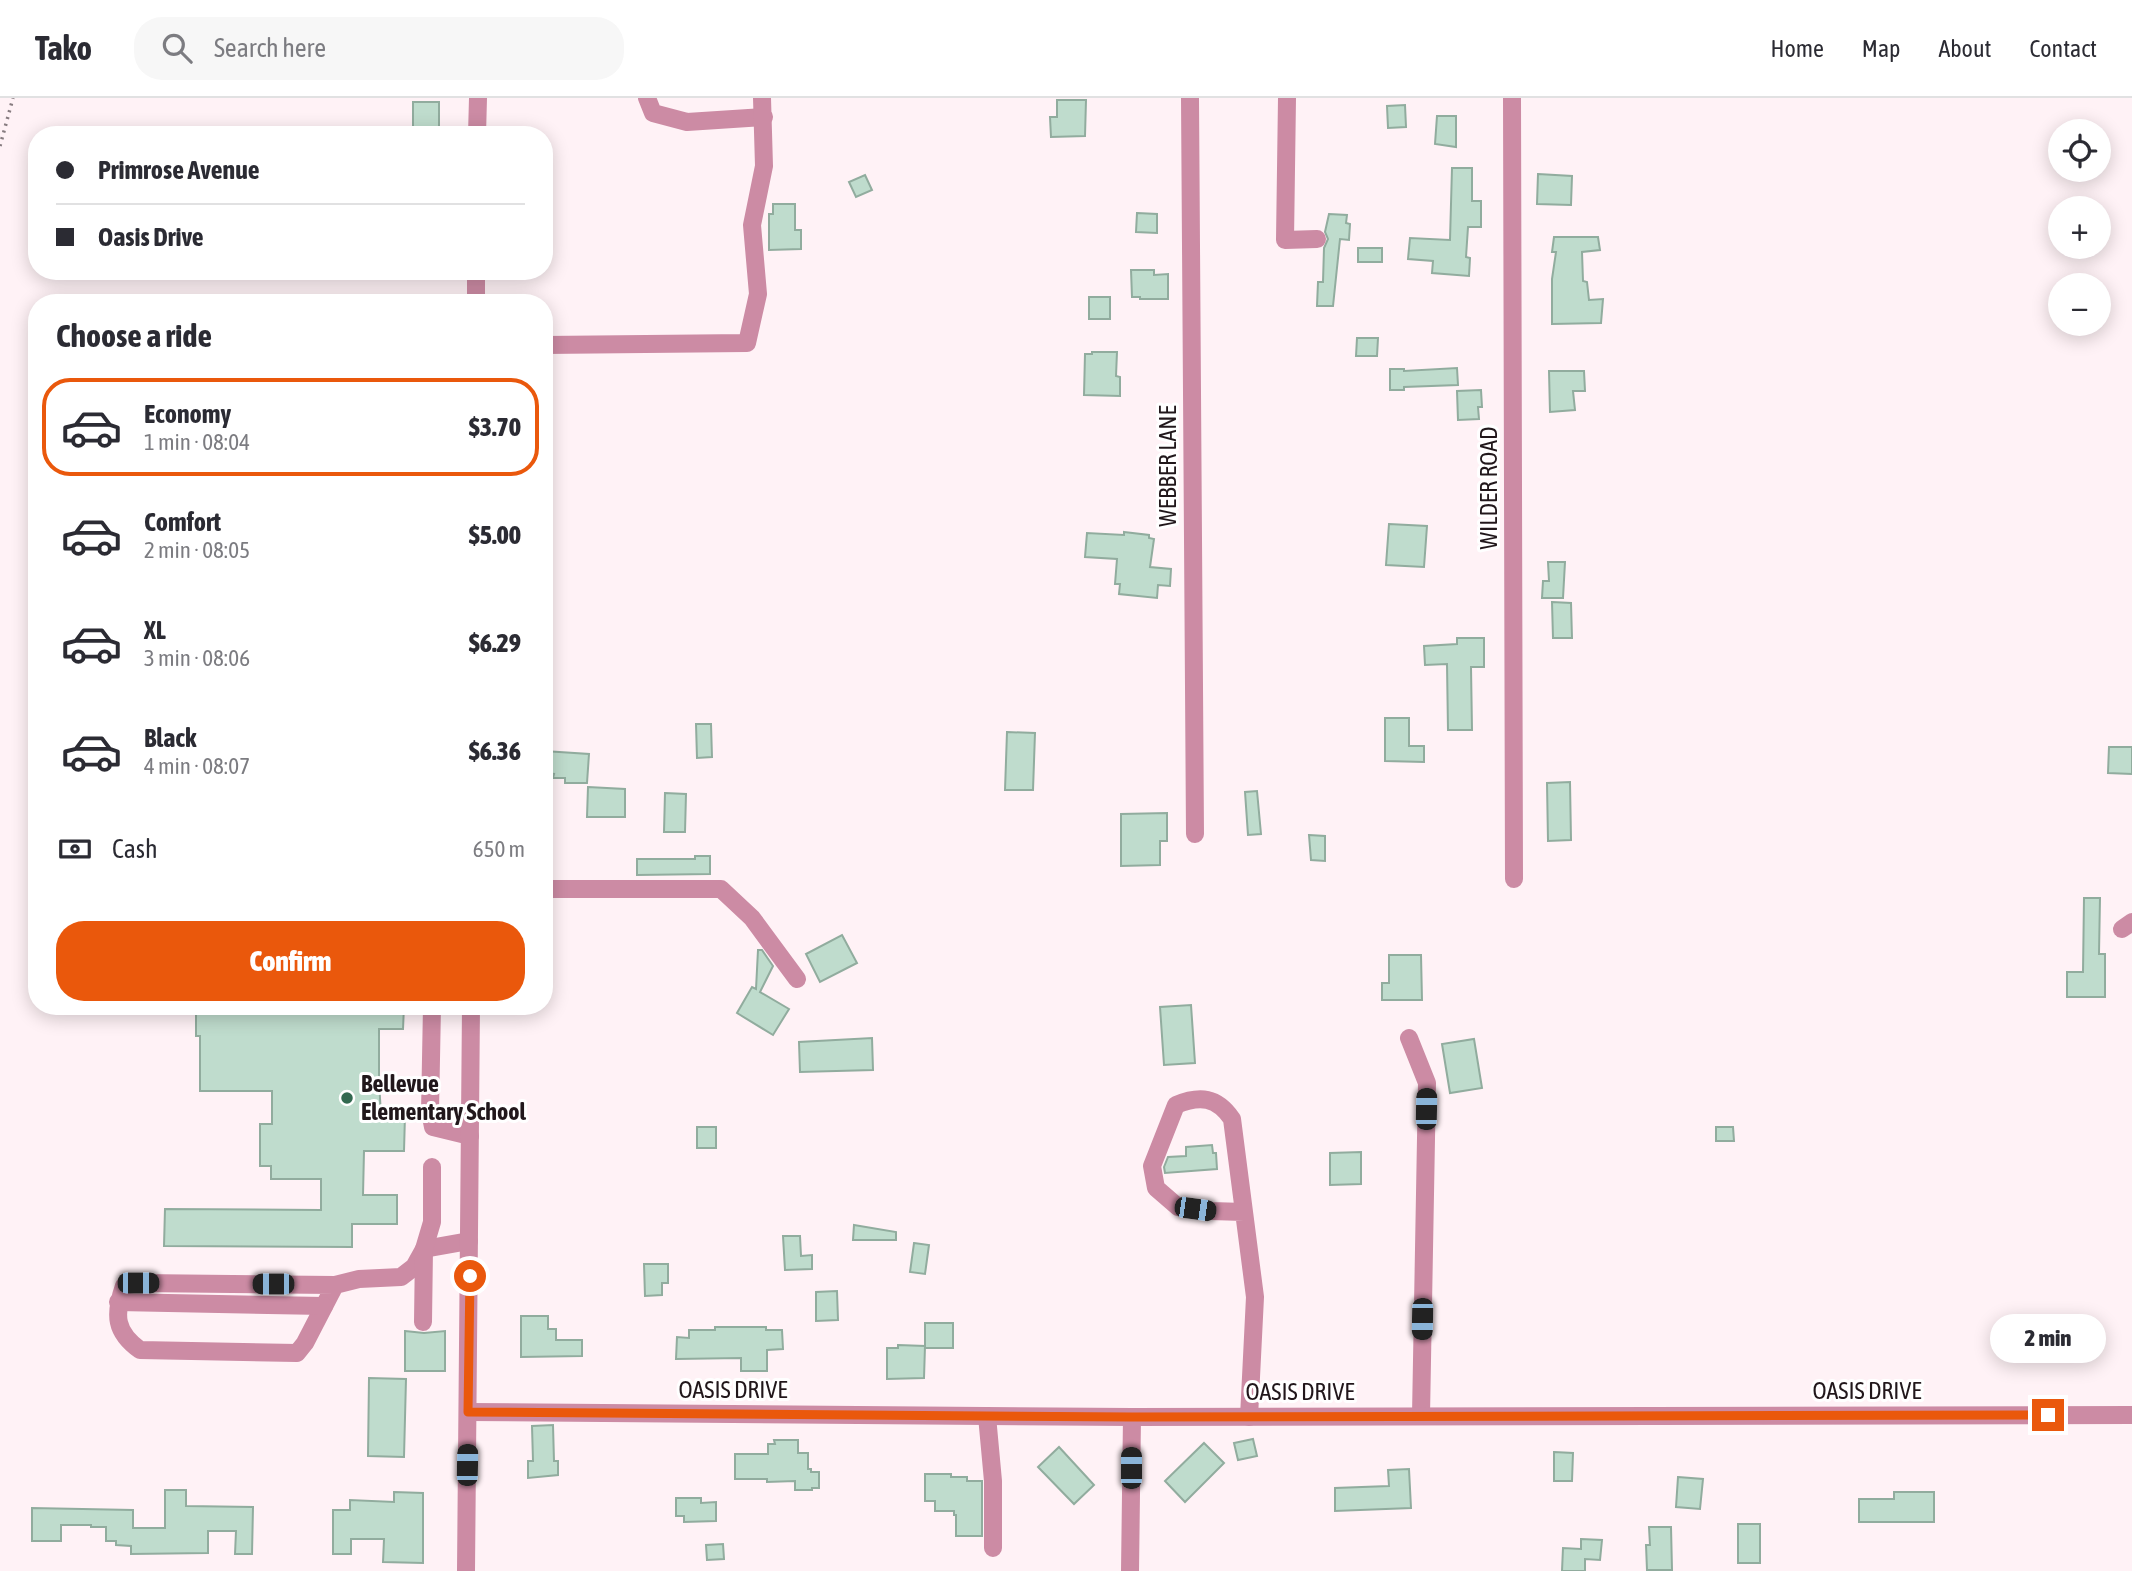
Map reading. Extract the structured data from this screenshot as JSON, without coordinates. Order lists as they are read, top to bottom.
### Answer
{
  "streets": {
    "street": ["WEBBER LANE", "WILDER ROAD", "OASIS DRIVE"]
  },
  "places": ["Bellevue Elementary School"],
  "page": {
    "header": "Tako",
    "search": "Search here",
    "nav": [
      "Home",
      "Map",
      "About",
      "Contact"
    ],
    "map_buttons": ["+", "−"],
    "banner": ["Primrose Avenue", "Oasis Drive"],
    "heading": "Choose a ride",
    "list": [
      {
        "name": "Economy",
        "note": "1 min · 08:04",
        "value": "$3.70"
      },
      {
        "name": "Comfort",
        "note": "2 min · 08:05",
        "value": "$5.00"
      },
      {
        "name": "XL",
        "note": "3 min · 08:06",
        "value": "$6.29"
      },
      {
        "name": "Black",
        "note": "4 min · 08:07",
        "value": "$6.36"
      }
    ],
    "pay": ["Cash", "650 m"],
    "buttons": "Confirm",
    "bubble": "2 min"
  }
}
